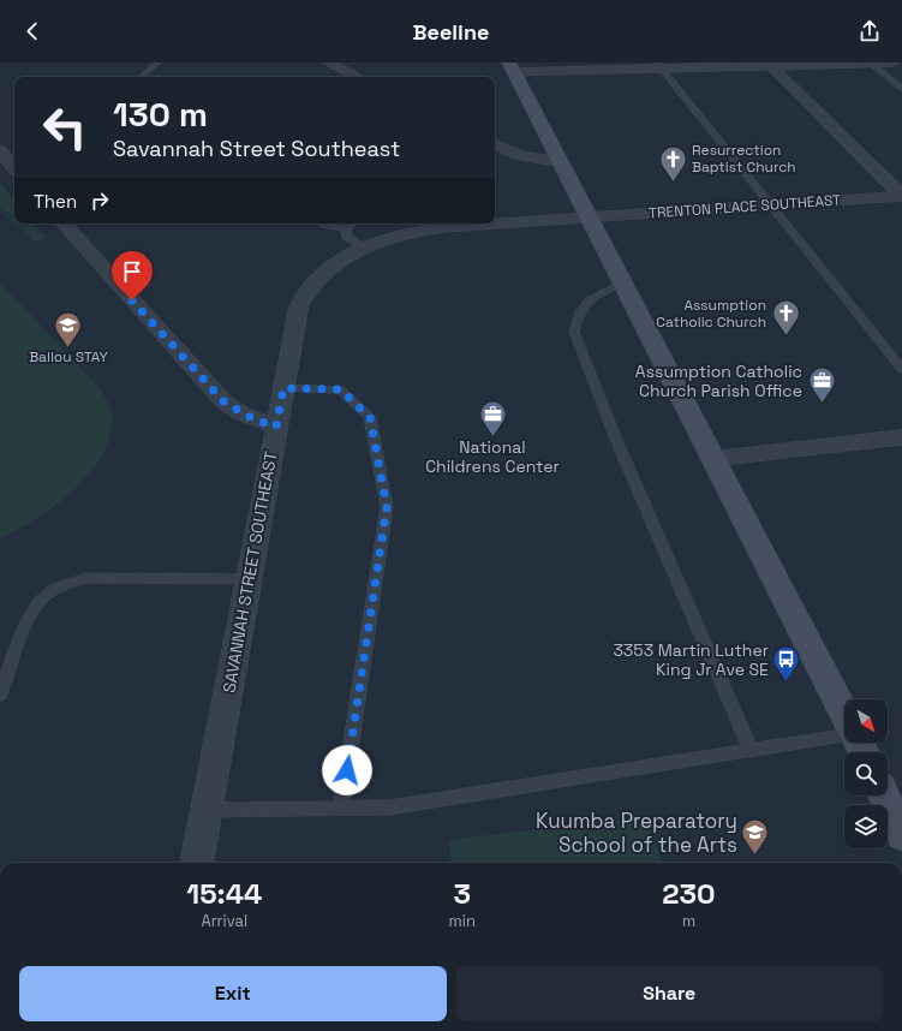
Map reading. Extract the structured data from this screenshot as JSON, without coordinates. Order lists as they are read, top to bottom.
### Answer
{
  "streets": {
    "street": ["TRENTON PLACE SOUTHEAST", "SAVANNAH STREET SOUTHEAST"]
  },
  "crossings": [
    ["TRENTON PLACE SOUTHEAST", "SAVANNAH STREET SOUTHEAST"]
  ],
  "places": {
    "church": ["Resurrection Baptist Church", "Assumption Catholic Church"],
    "school or university": ["Ballou STAY", "Kuumba Preparatory School of the Arts"],
    "office": ["Assumption Catholic Church Parish Office", "National Childrens Center"],
    "bus stop": ["3353 Martin Luther King Jr Ave SE"]
  },
  "north": "bottom right",
  "page": {
    "header": "Beeline",
    "turn": ["130 m", "Savannah Street Southeast"],
    "then": "Then",
    "eta": [
      "15:44",
      "Arrival",
      "3",
      "min",
      "230",
      "m"
    ],
    "buttons": ["Exit", "Share"]
  }
}
